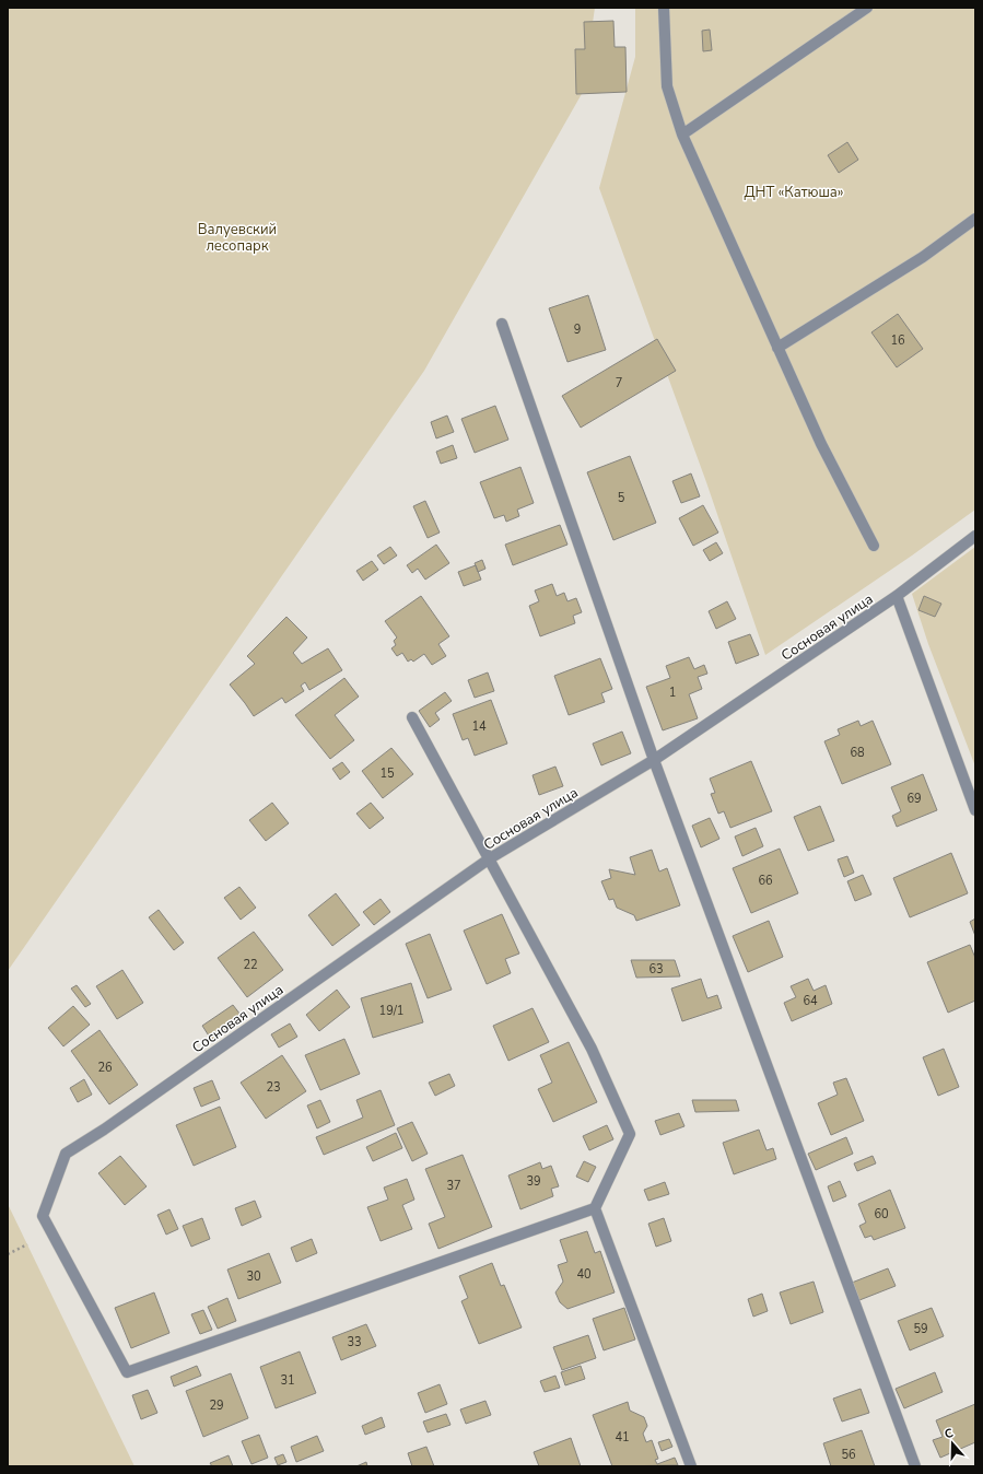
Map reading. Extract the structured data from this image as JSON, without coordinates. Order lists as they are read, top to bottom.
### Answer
{
  "streets": {
    "street": ["Сосновая улица"]
  },
  "parks": ["ДНТ «Катюша»", "Валуевский лесопарк"],
  "house_numbers": [
    "9",
    "16",
    "7",
    "5",
    "1",
    "14",
    "68",
    "15",
    "69",
    "66",
    "22",
    "63",
    "64",
    "19/1",
    "26",
    "23",
    "39",
    "37",
    "60",
    "40",
    "30",
    "59",
    "33",
    "31",
    "29",
    "41",
    "56"
  ],
  "north": "top"
}
